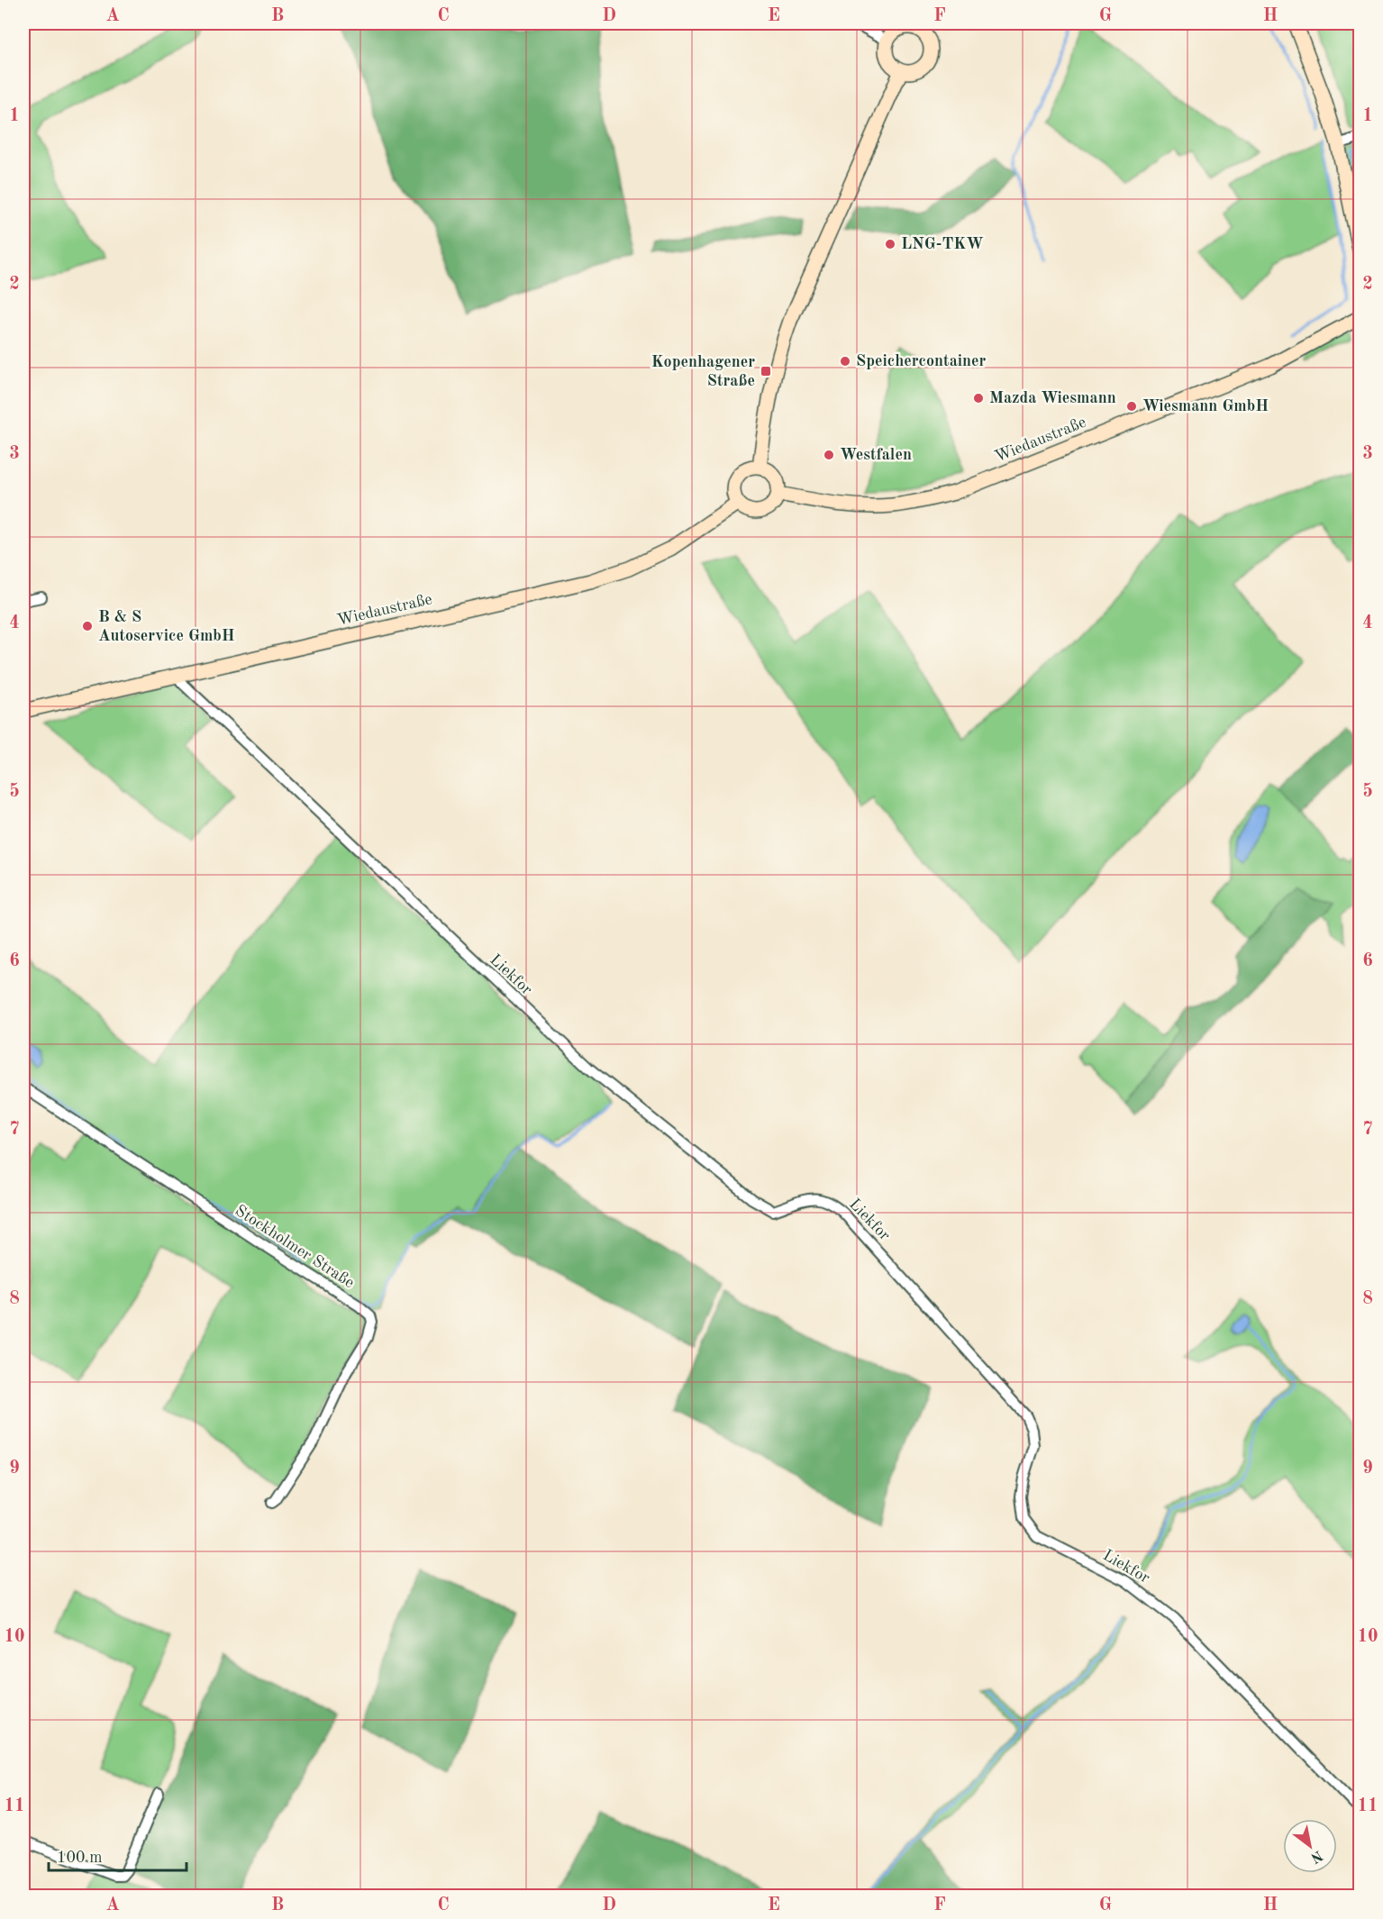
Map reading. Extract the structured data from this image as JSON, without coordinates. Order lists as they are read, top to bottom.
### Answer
{
  "streets": {
    "main road": ["Wiedaustraße"],
    "street": ["Liekfor", "Stockholmer Straße"]
  },
  "crossings": [
    ["Wiedaustraße", "Liekfor"]
  ],
  "places": {
    "other": [
      "LNG-TKW",
      "Speichercontainer",
      "Mazda Wiesmann",
      "Wiesmann GmbH",
      "Westfalen",
      "B & S Autoservice GmbH"
    ],
    "transit": ["Kopenhagener Straße"]
  },
  "scale_bar": "100 m",
  "north": "bottom right",
  "grid": {
    "columns": [
      "A",
      "B",
      "C",
      "D",
      "E",
      "F",
      "G",
      "H"
    ],
    "rows": [
      "1",
      "2",
      "3",
      "4",
      "5",
      "6",
      "7",
      "8",
      "9",
      "10",
      "11"
    ]
  }
}
